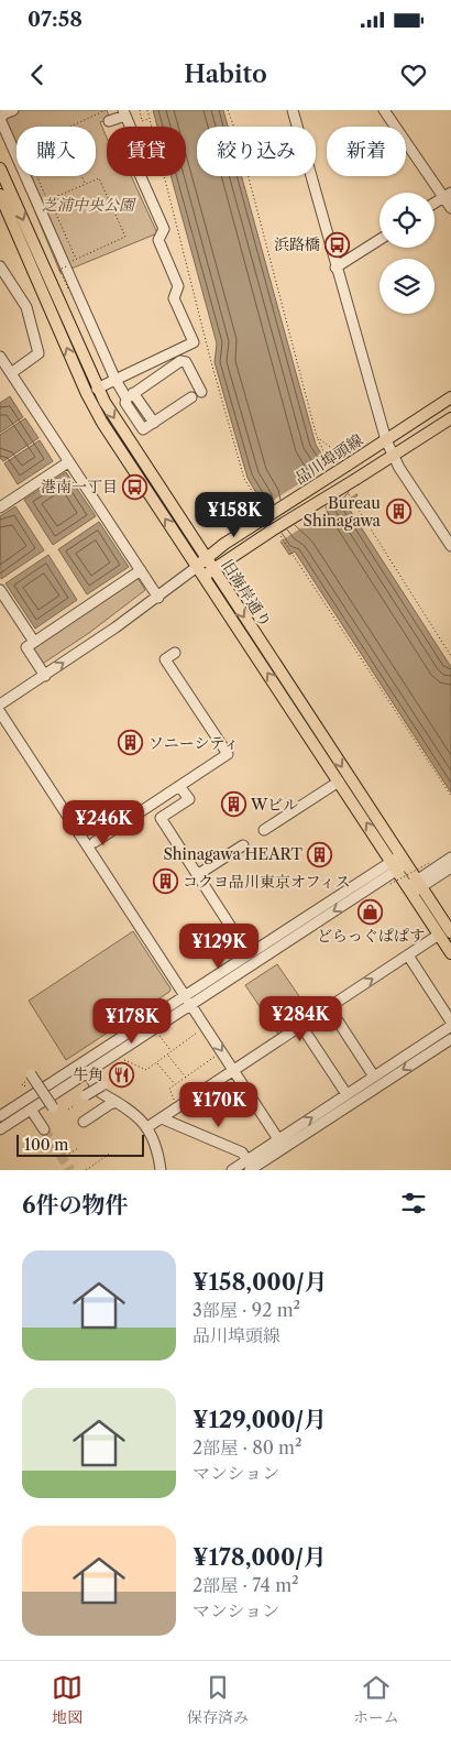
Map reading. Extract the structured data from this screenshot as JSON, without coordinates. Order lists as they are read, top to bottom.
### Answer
{
  "streets": {
    "main road": ["品川埠頭線", "旧海岸通り"]
  },
  "crossings": [
    ["品川埠頭線", "旧海岸通り"]
  ],
  "parks": ["芝浦中央公園"],
  "places": {
    "bus stop": ["浜路橋", "港南一丁目"],
    "building": [
      "Bureau Shinagawa",
      "ソニーシティ",
      "Wビル",
      "Shinagawa HEART",
      "コクヨ品川東京オフィス"
    ],
    "shop": ["どらっぐぱぱす"],
    "restaurant": ["牛角"]
  },
  "scale_bar": "100 m",
  "page": {
    "status": "07:58",
    "header": "Habito",
    "chip": [
      "購入",
      "賃貸",
      "絞り込み",
      "新着"
    ],
    "price": [
      "¥158K",
      "¥246K",
      "¥129K",
      "¥284K",
      "¥178K",
      "¥170K"
    ],
    "scale": "100 m",
    "heading": "6件の物件",
    "list": [
      {
        "name": "¥158,000/月",
        "note": "3部屋 · 92 m² · 品川埠頭線"
      },
      {
        "name": "¥129,000/月",
        "note": "2部屋 · 80 m² · マンション"
      },
      {
        "name": "¥178,000/月",
        "note": "2部屋 · 74 m² · マンション"
      }
    ],
    "tabs": ["地図", "保存済み", "ホーム"]
  }
}
